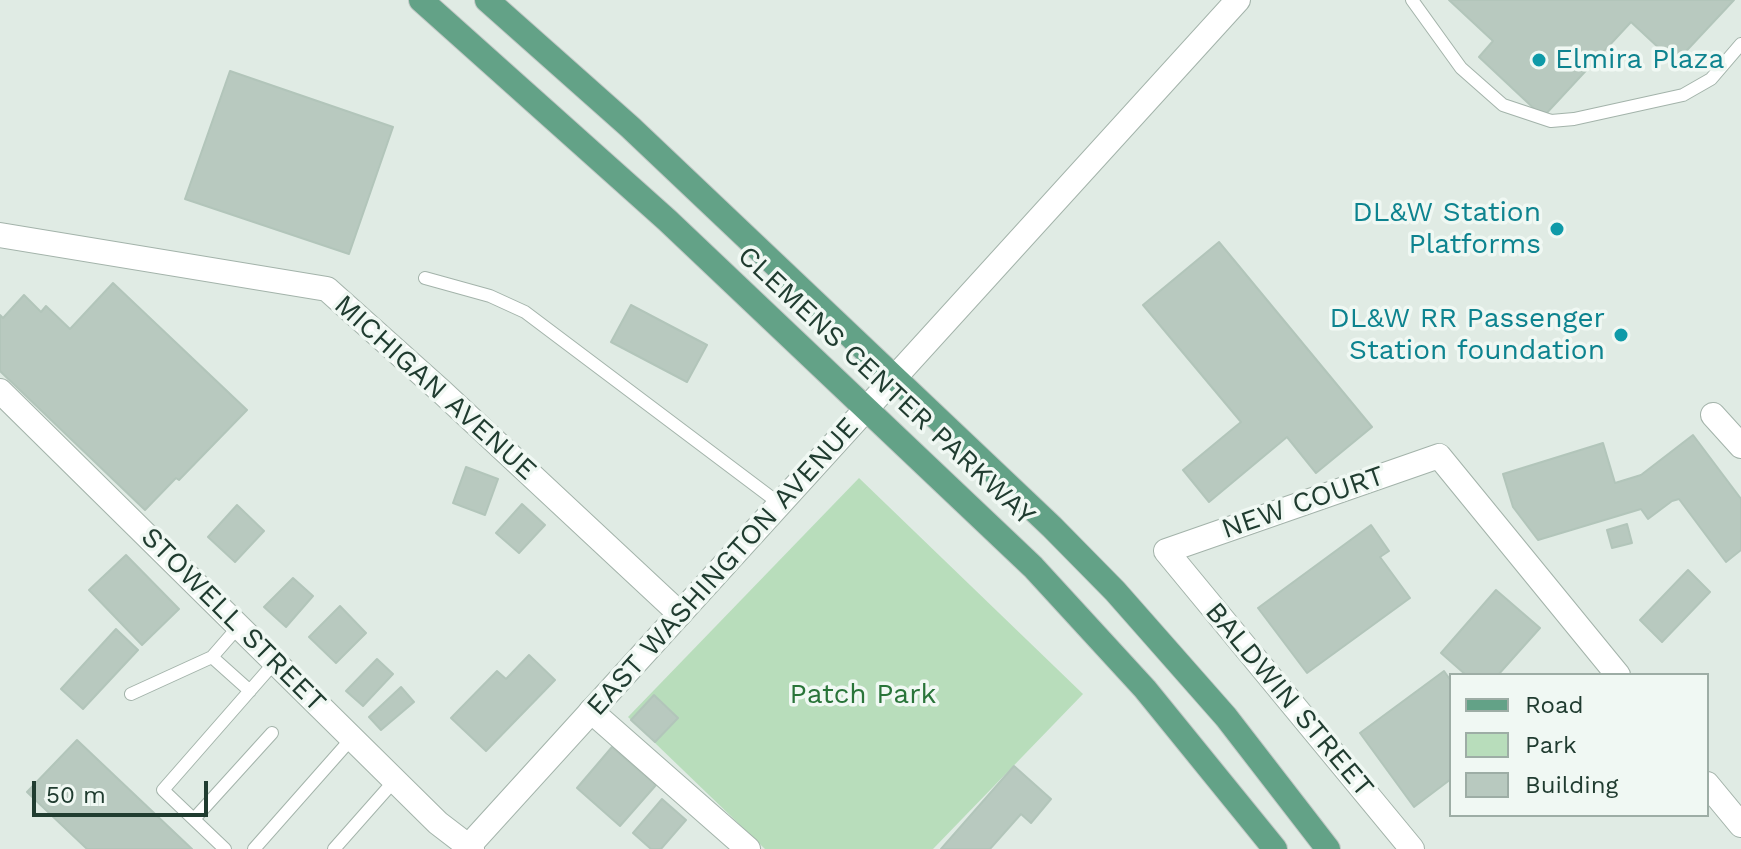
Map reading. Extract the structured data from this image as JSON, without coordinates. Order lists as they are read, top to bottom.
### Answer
{
  "streets": {
    "main road": ["CLEMENS CENTER PARKWAY"],
    "street": [
      "MICHIGAN AVENUE",
      "NEW COURT",
      "EAST WASHINGTON AVENUE",
      "STOWELL STREET",
      "BALDWIN STREET"
    ]
  },
  "crossings": [
    ["CLEMENS CENTER PARKWAY", "EAST WASHINGTON AVENUE"],
    ["MICHIGAN AVENUE", "EAST WASHINGTON AVENUE"],
    ["NEW COURT", "BALDWIN STREET"],
    ["EAST WASHINGTON AVENUE", "STOWELL STREET"]
  ],
  "parks": ["Patch Park"],
  "places": ["Elmira Plaza", "DL&W Station Platforms", "DL&W RR Passenger Station foundation"],
  "legend": ["Road", "Park", "Building"],
  "scale_bar": "50 m"
}
